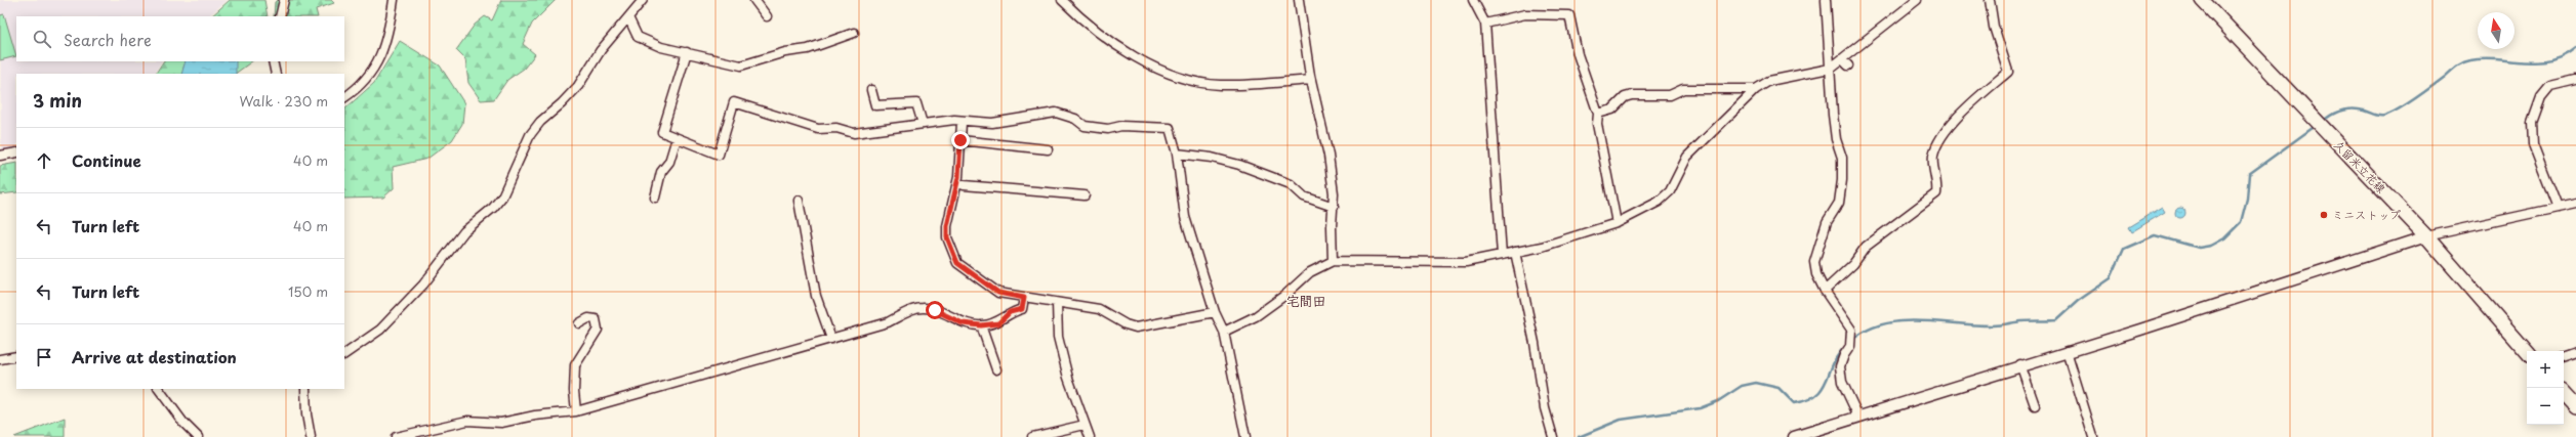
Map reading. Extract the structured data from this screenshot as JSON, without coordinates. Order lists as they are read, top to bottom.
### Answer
{
  "streets": {
    "main road": ["久留米立花線"]
  },
  "districts": ["宅間田"],
  "places": ["ミニストップ"],
  "north": "top",
  "page": {
    "search": "Search here",
    "heading": ["3 min", "Walk · 230 m"],
    "list": [
      ["Continue", "40 m"],
      ["Turn left", "40 m"],
      ["Turn left", "150 m"],
      "Arrive at destination"
    ],
    "map_buttons": ["+", "−"]
  }
}
